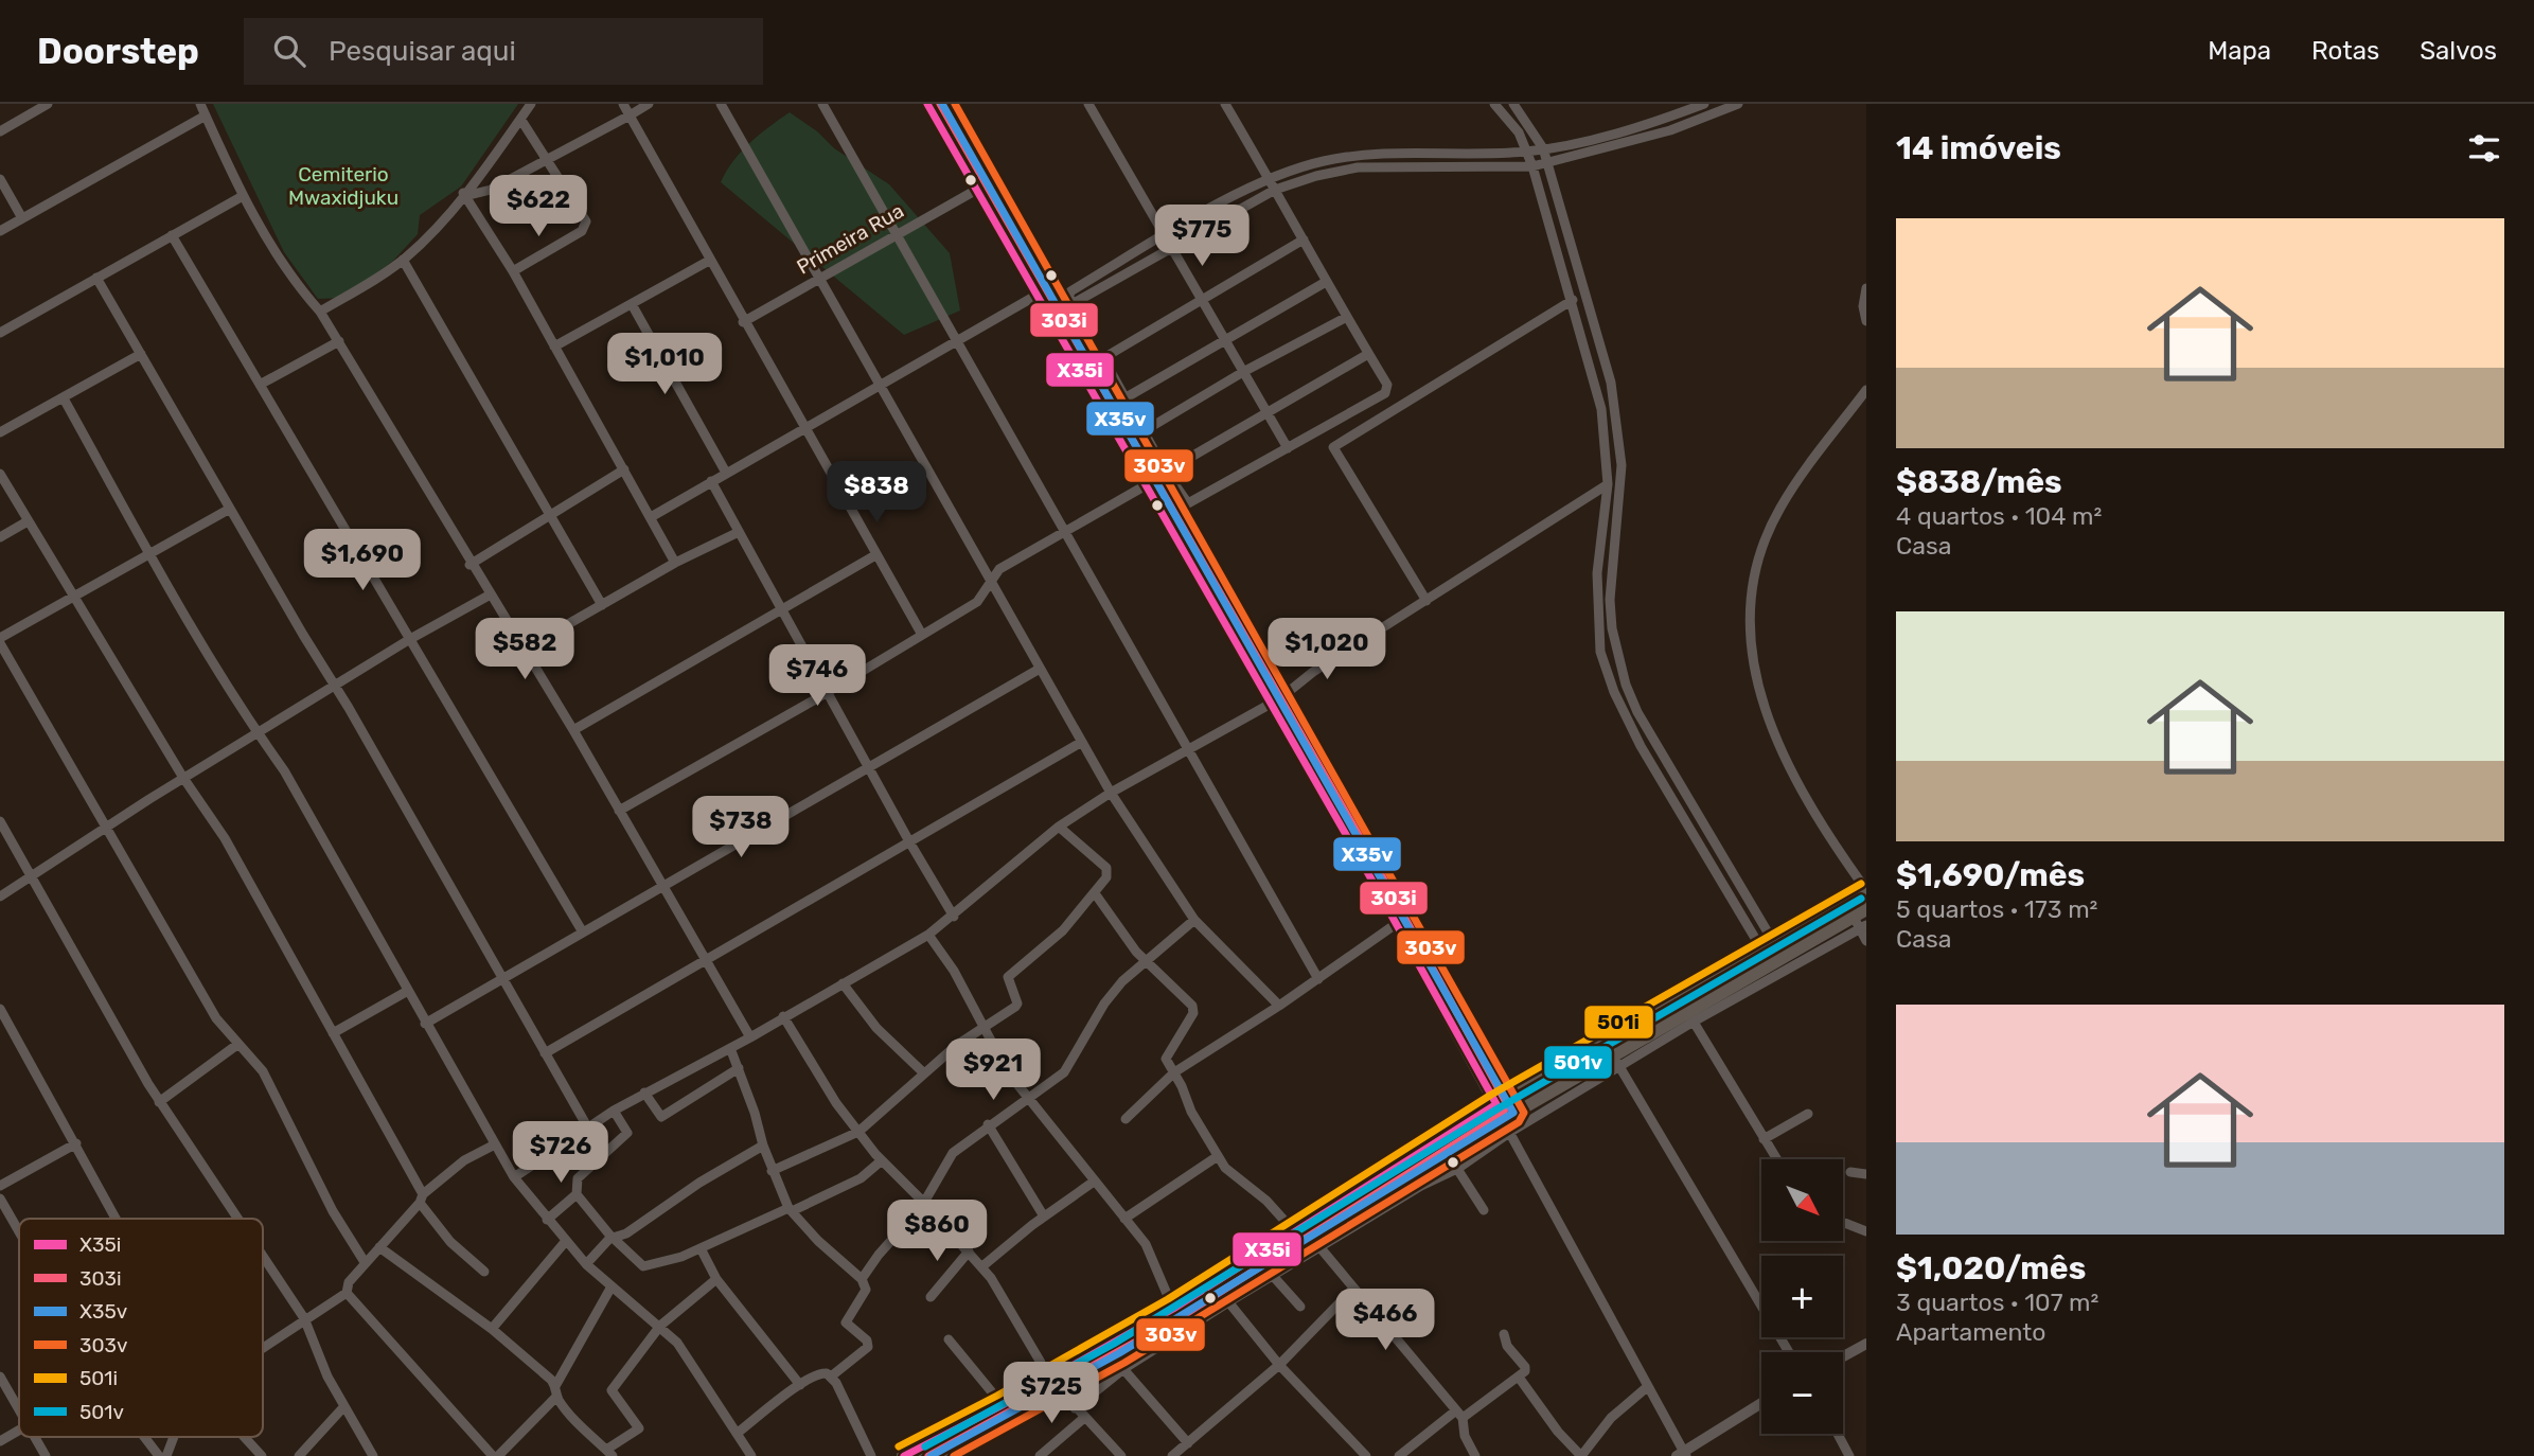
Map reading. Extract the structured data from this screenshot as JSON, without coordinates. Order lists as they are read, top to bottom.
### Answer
{
  "streets": {
    "street": ["Primeira Rua"]
  },
  "parks": ["Cemiterio Mwaxidjuku"],
  "lines": [
    "transit line X35i",
    "transit line 303i",
    "transit line X35v",
    "transit line 303v",
    "transit line 501i",
    "transit line 501v"
  ],
  "legend": [
    "X35i",
    "303i",
    "X35v",
    "303v",
    "501i",
    "501v"
  ],
  "north": "bottom right",
  "page": {
    "header": "Doorstep",
    "search": "Pesquisar aqui",
    "nav": ["Mapa", "Rotas", "Salvos"],
    "heading": "14 imóveis",
    "price": [
      "$622",
      "$775",
      "$1,010",
      "$838",
      "$1,690",
      "$582",
      "$1,020",
      "$746",
      "$738",
      "$921",
      "$726",
      "$860",
      "$466",
      "$725"
    ],
    "list": [
      {
        "name": "$838/mês",
        "note": "4 quartos · 104 m² · Casa"
      },
      {
        "name": "$1,690/mês",
        "note": "5 quartos · 173 m² · Casa"
      },
      {
        "name": "$1,020/mês",
        "note": "3 quartos · 107 m² · Apartamento"
      }
    ],
    "map_buttons": ["+", "−"]
  }
}
